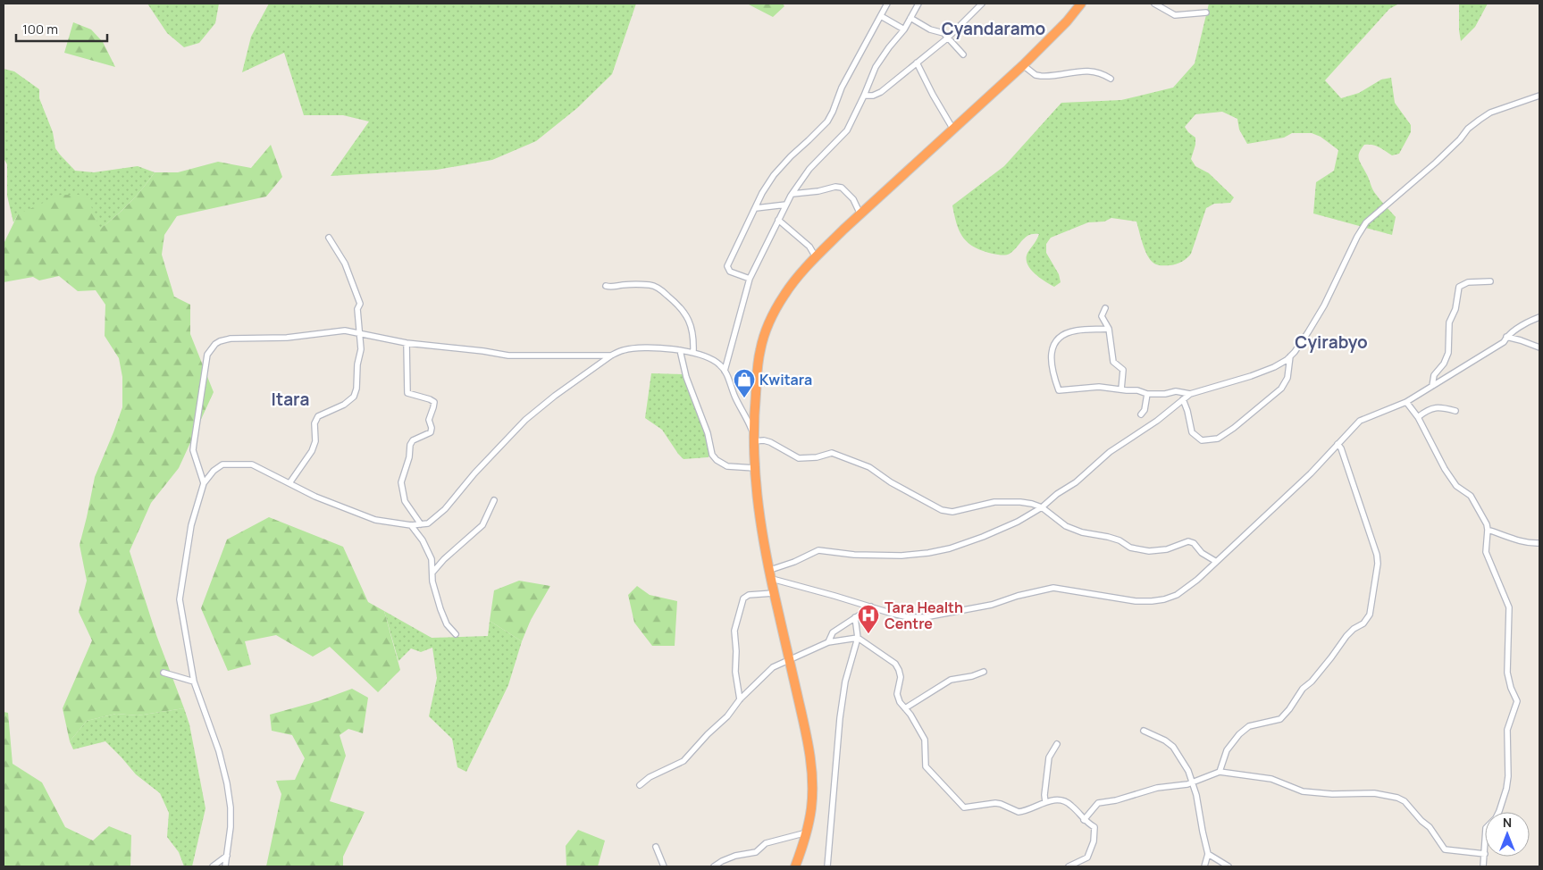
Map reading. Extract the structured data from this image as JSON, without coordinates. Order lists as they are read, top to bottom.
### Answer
{
  "districts": ["Cyandaramo", "Cyirabyo", "Itara"],
  "places": {
    "shop": ["Kwitara"],
    "hospital": ["Tara Health Centre"]
  },
  "scale_bar": "100 m",
  "north": "top"
}
